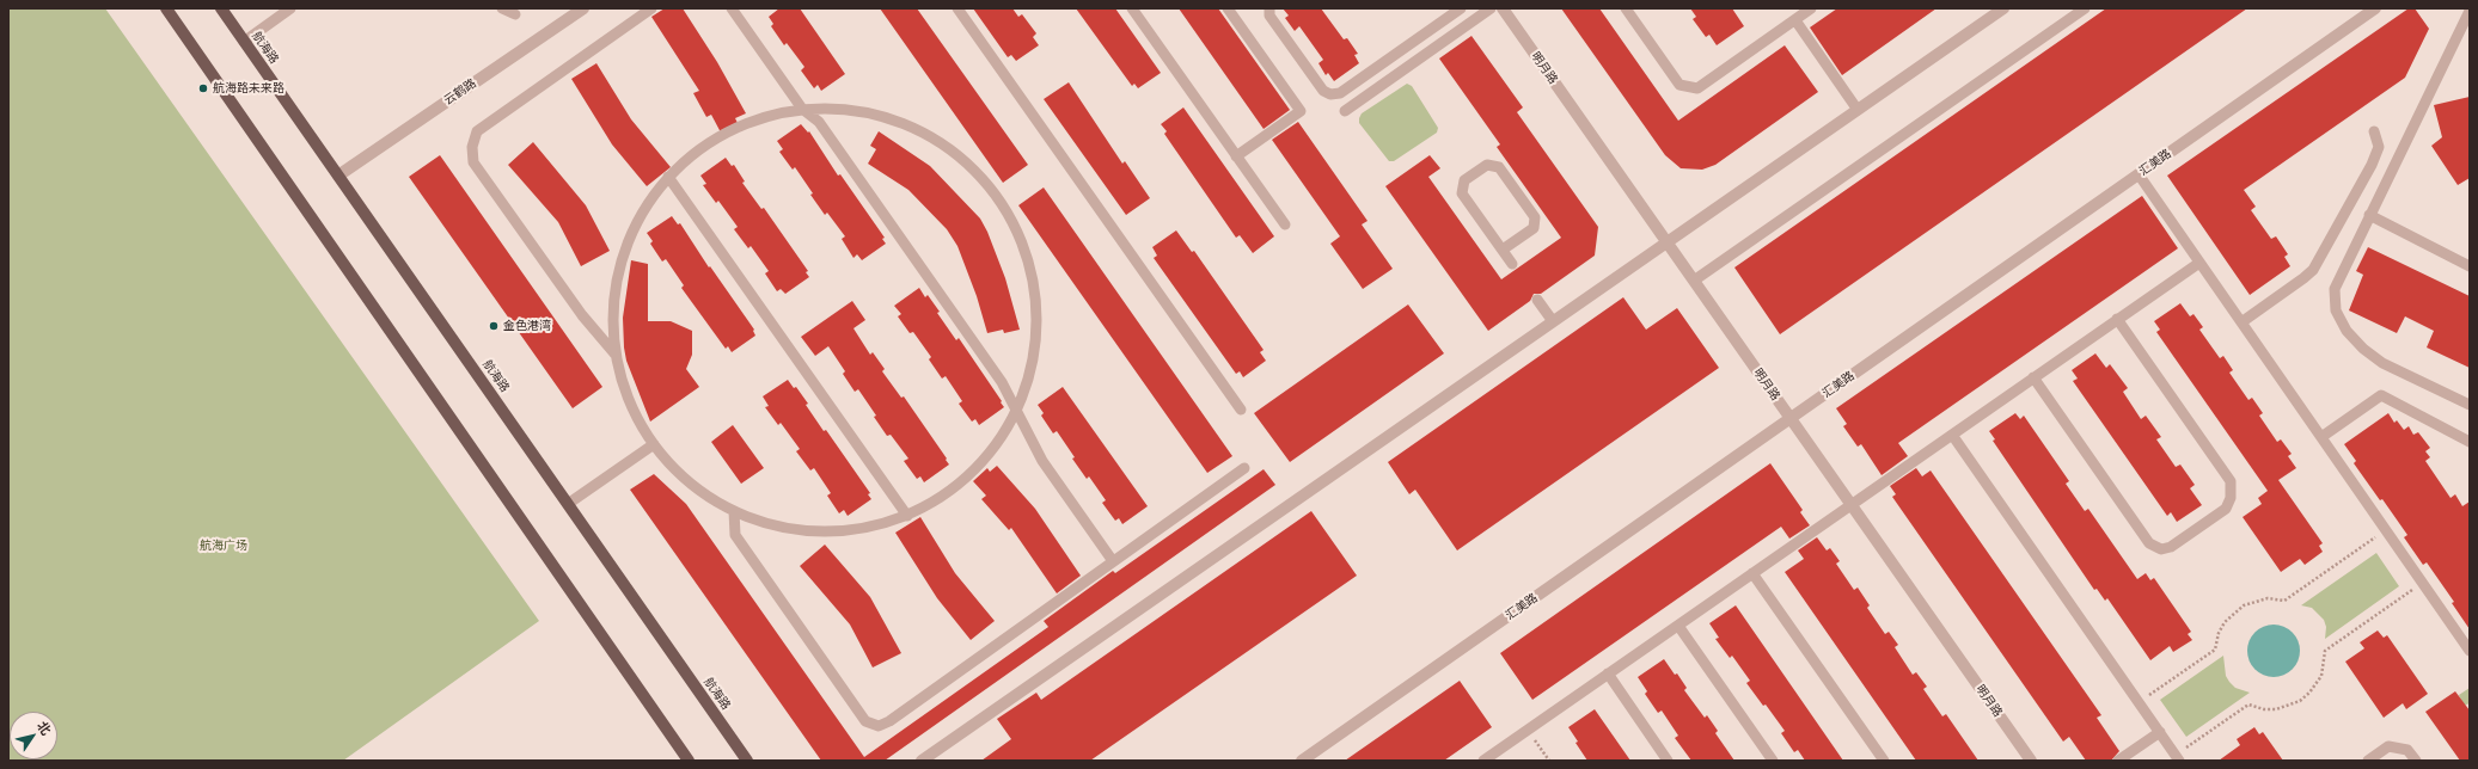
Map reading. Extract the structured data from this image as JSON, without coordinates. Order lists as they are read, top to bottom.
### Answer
{
  "streets": {
    "main road": ["航海路"],
    "street": ["明月路", "云鹤路", "汇美路"]
  },
  "crossings": [
    ["航海路", "云鹤路"],
    ["明月路", "汇美路"]
  ],
  "parks": ["航海广场"],
  "places": ["航海路未来路", "金色港湾"],
  "north": "top right"
}
